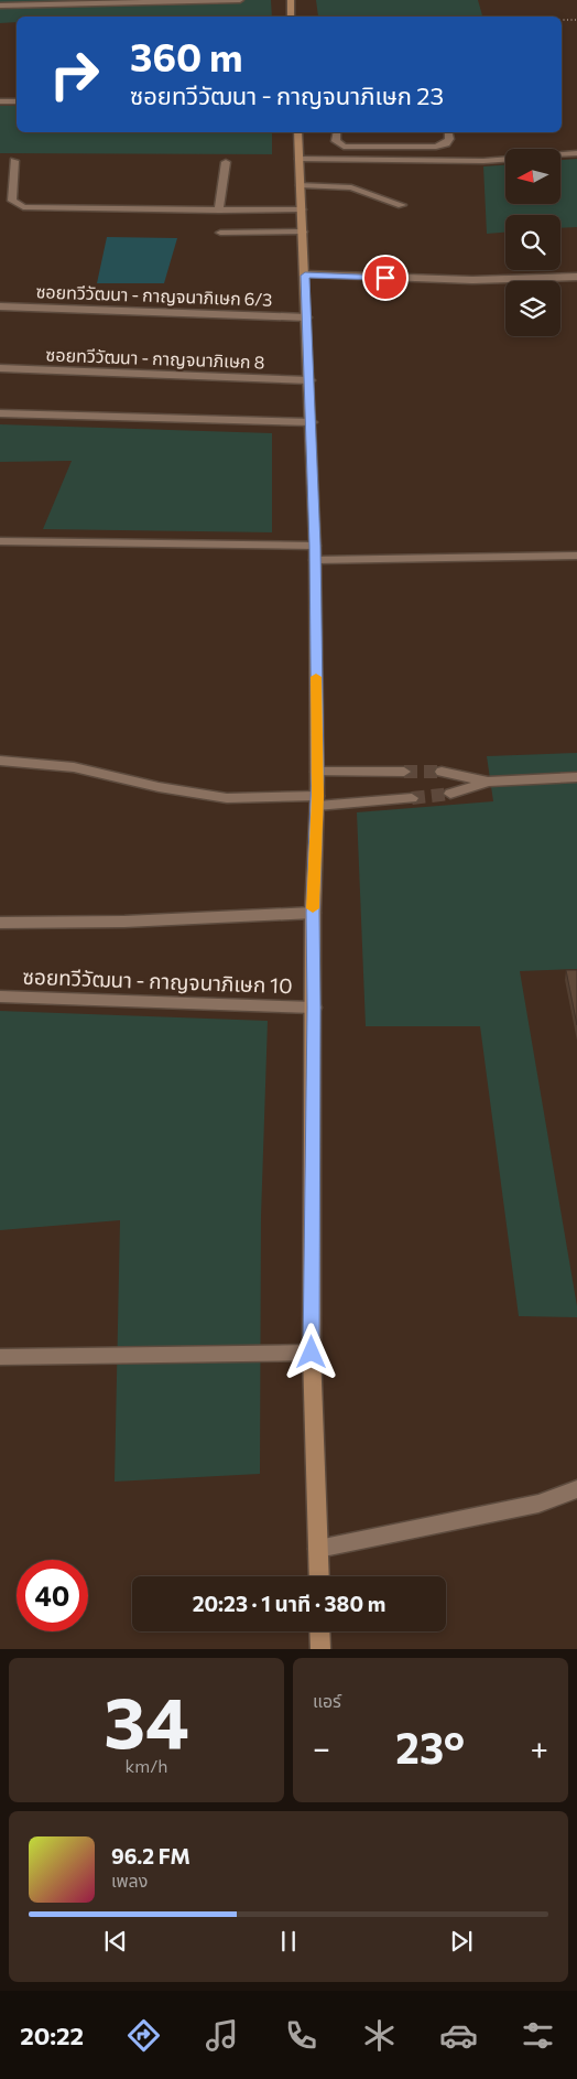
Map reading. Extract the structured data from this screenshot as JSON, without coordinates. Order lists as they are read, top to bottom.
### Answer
{
  "streets": {
    "street": ["ซอยทวีวัฒนา - กาญจนาภิเษก 6/3", "ซอยทวีวัฒนา - กาญจนาภิเษก 8", "ซอยทวีวัฒนา - กาญจนาภิเษก 10"]
  },
  "north": "left",
  "page": {
    "turn": ["360 m", "ซอยทวีวัฒนา - กาญจนาภิเษก 23"],
    "limit": "40",
    "trip": "20:23 · 1 นาที · 380 m",
    "tile": [
      ["34", "km/h"],
      "แอร์"
    ],
    "heat": ["−", "23°", "+"],
    "song": ["96.2 FM", "เพลง"],
    "tabs": "20:22"
  }
}
